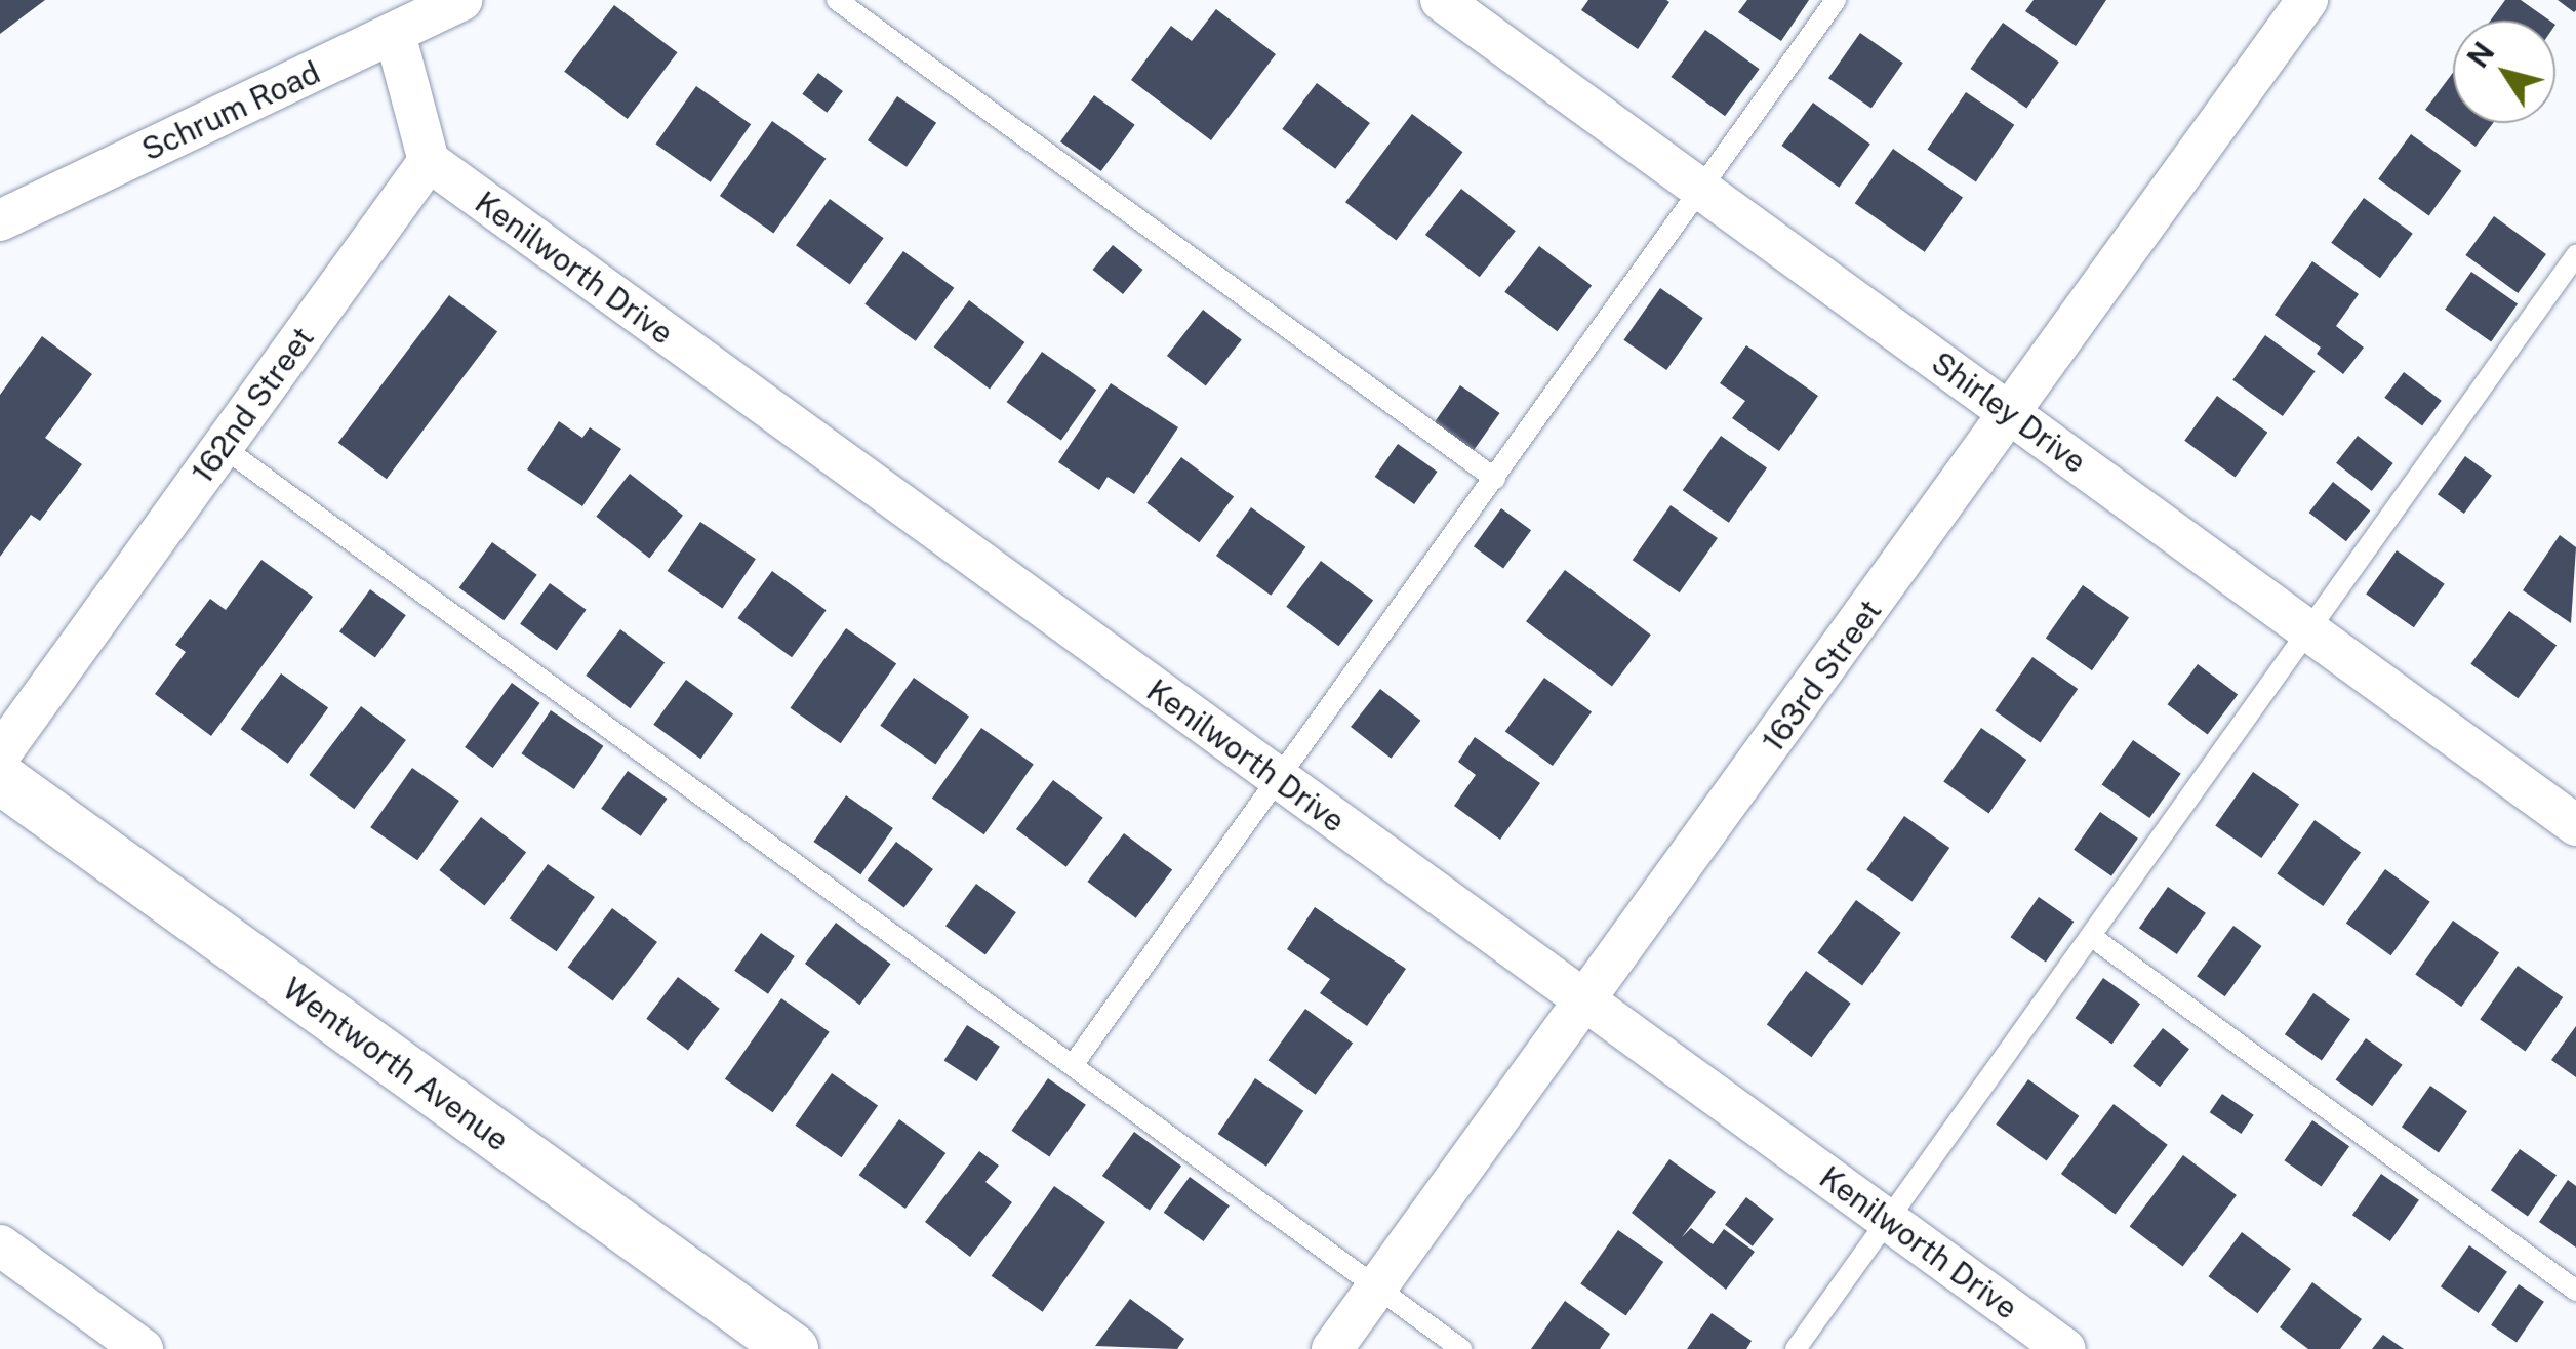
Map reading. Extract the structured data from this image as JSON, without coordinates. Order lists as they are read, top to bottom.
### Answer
{
  "streets": {
    "street": [
      "Schrum Road",
      "Kenilworth Drive",
      "162nd Street",
      "Shirley Drive",
      "163rd Street",
      "Wentworth Avenue"
    ]
  },
  "crossings": [
    ["Kenilworth Drive", "162nd Street"],
    ["Kenilworth Drive", "163rd Street"],
    ["Shirley Drive", "163rd Street"]
  ],
  "north": "top left"
}
